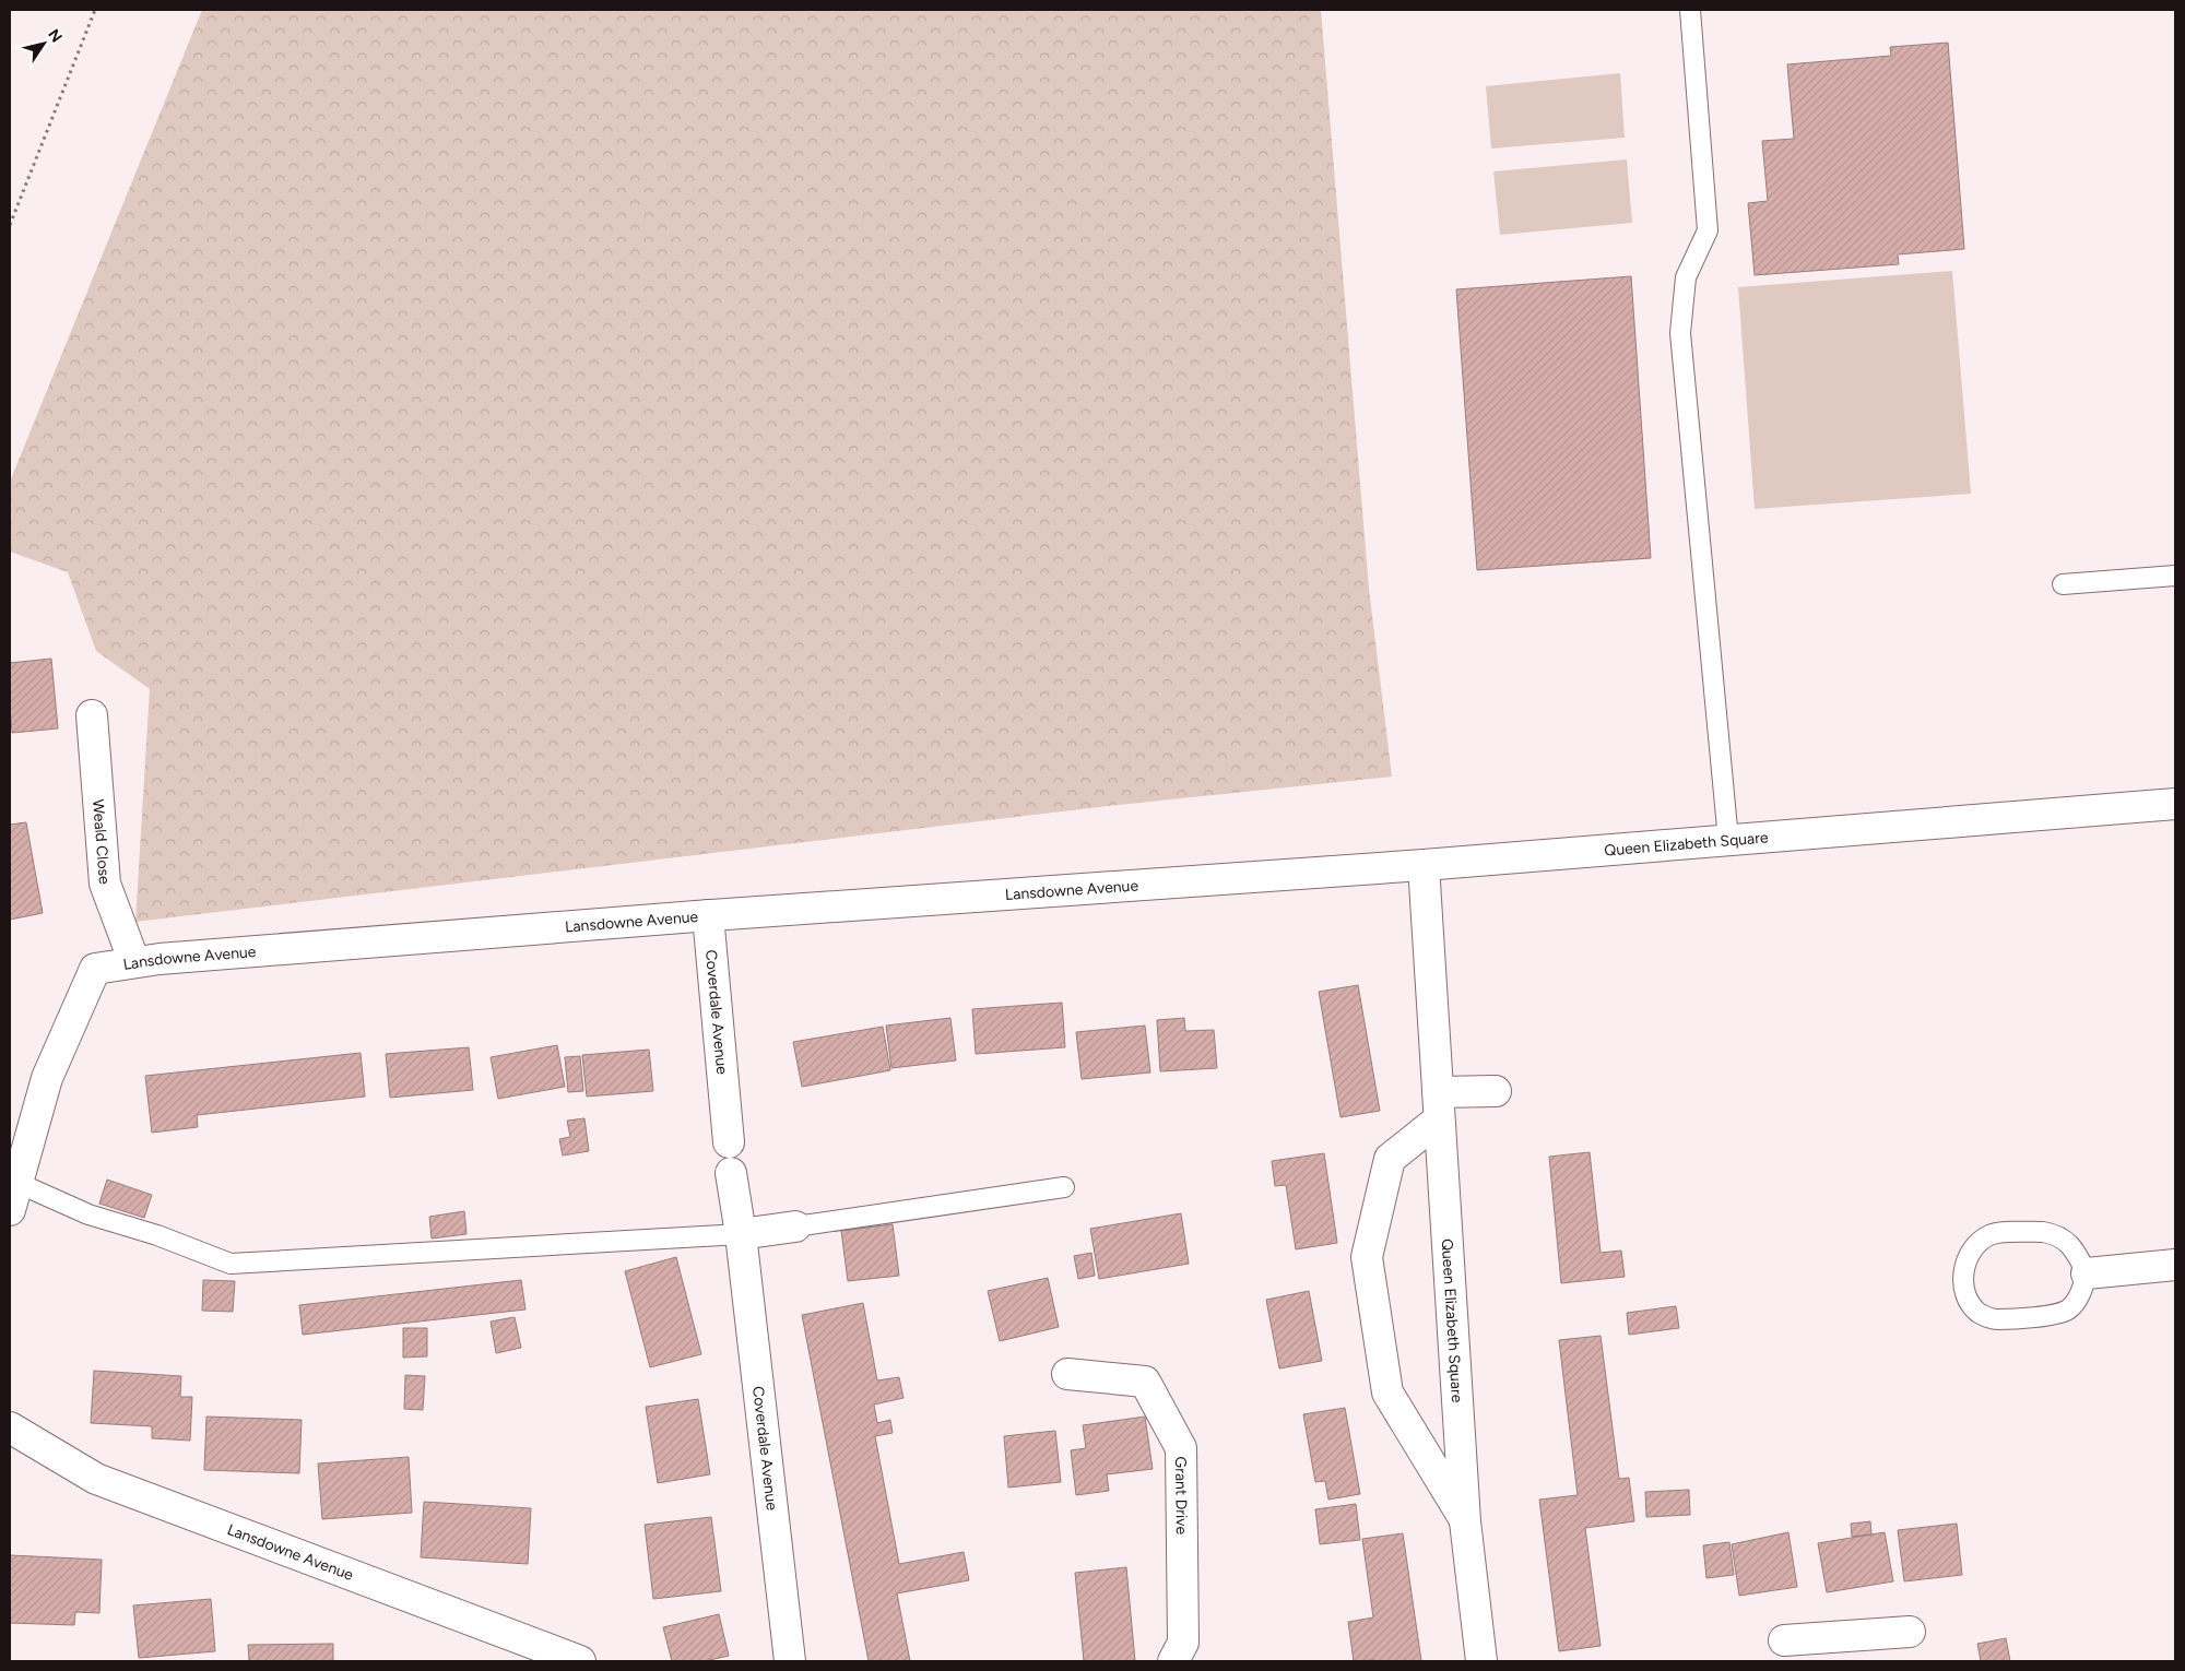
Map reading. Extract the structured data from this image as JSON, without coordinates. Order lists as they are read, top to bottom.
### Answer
{
  "streets": {
    "street": [
      "Weald Close",
      "Queen Elizabeth Square",
      "Lansdowne Avenue",
      "Coverdale Avenue",
      "Grant Drive"
    ]
  },
  "crossings": [
    ["Weald Close", "Lansdowne Avenue"],
    ["Queen Elizabeth Square", "Lansdowne Avenue"],
    ["Lansdowne Avenue", "Coverdale Avenue"]
  ],
  "north": "top right"
}
